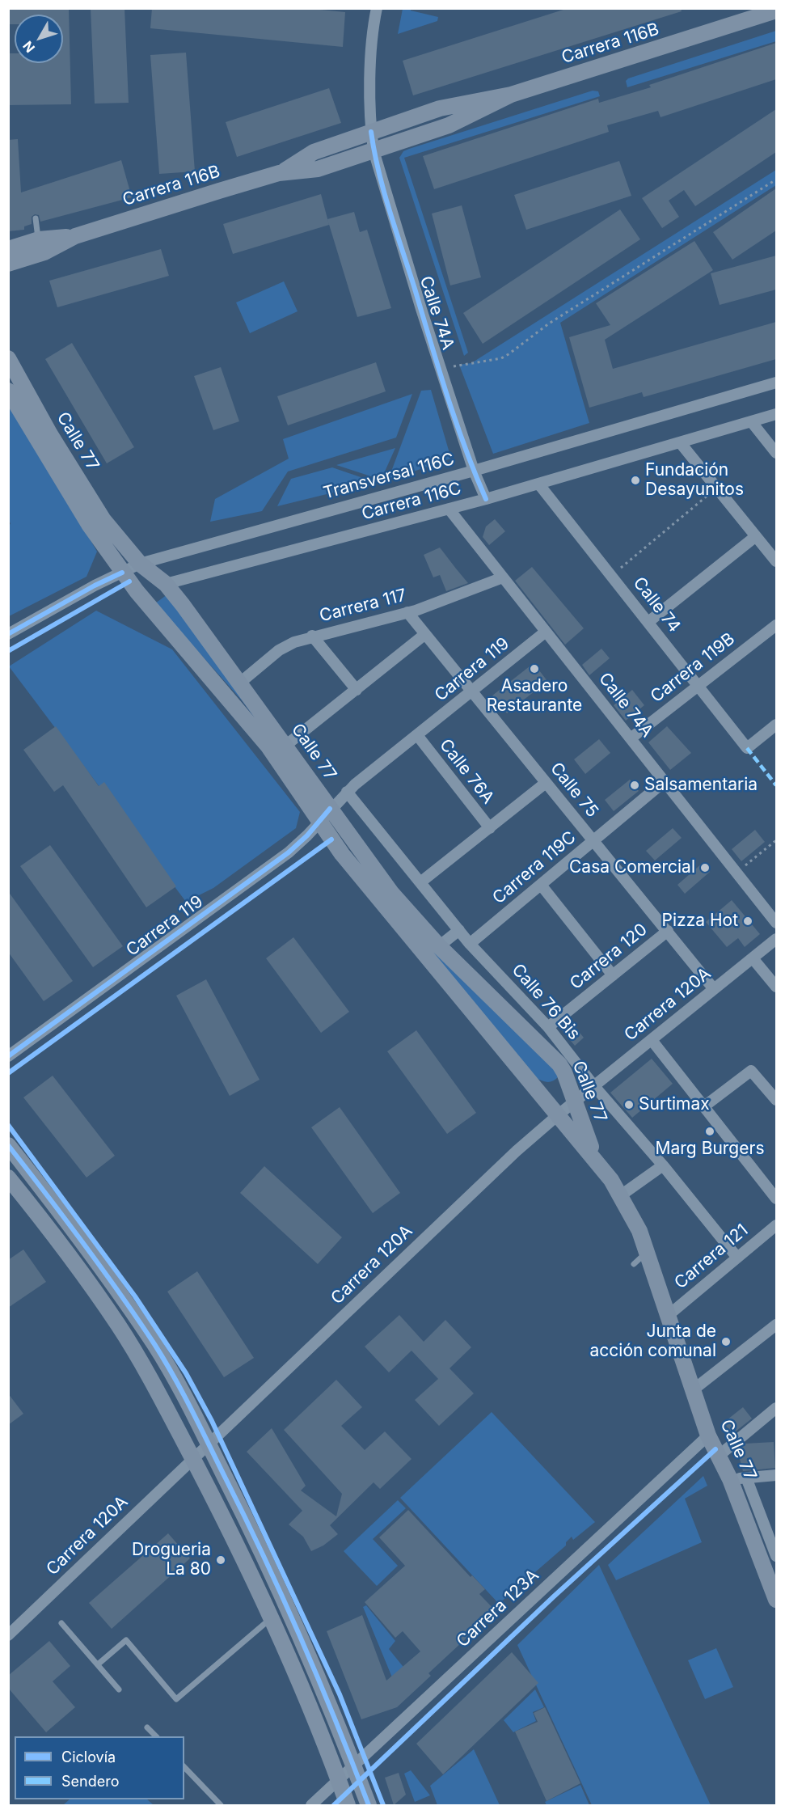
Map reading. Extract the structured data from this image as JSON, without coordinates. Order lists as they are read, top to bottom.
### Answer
{
  "streets": {
    "street": [
      "Carrera 116B",
      "Calle 74A",
      "Calle 77",
      "Transversal 116C",
      "Carrera 116C",
      "Calle 74",
      "Carrera 117",
      "Carrera 119B",
      "Carrera 119",
      "Calle 76A",
      "Calle 75",
      "Carrera 119C",
      "Carrera 120",
      "Calle 76 Bis",
      "Carrera 120A",
      "Carrera 121",
      "Carrera 123A"
    ]
  },
  "crossings": [
    ["Carrera 116B", "Calle 74A"],
    ["Calle 74A", "Transversal 116C"],
    ["Calle 74A", "Carrera 116C"],
    ["Calle 74A", "Carrera 117"],
    ["Calle 74A", "Carrera 119B"],
    ["Calle 74A", "Carrera 119"],
    ["Calle 74A", "Carrera 119C"],
    ["Calle 77", "Transversal 116C"],
    ["Calle 77", "Carrera 116C"],
    ["Calle 77", "Carrera 117"],
    ["Calle 77", "Carrera 119"],
    ["Calle 77", "Carrera 120A"],
    ["Calle 77", "Carrera 121"],
    ["Calle 77", "Carrera 123A"],
    ["Carrera 116C", "Calle 74"],
    ["Calle 74", "Carrera 119B"],
    ["Carrera 117", "Calle 75"],
    ["Carrera 119", "Calle 76A"],
    ["Carrera 119", "Calle 75"],
    ["Carrera 119", "Calle 76 Bis"],
    ["Calle 75", "Carrera 119C"],
    ["Calle 75", "Carrera 120"],
    ["Calle 75", "Carrera 120A"],
    ["Carrera 119C", "Calle 76 Bis"],
    ["Carrera 120", "Calle 76 Bis"],
    ["Calle 76 Bis", "Carrera 120A"],
    ["Calle 76 Bis", "Carrera 121"]
  ],
  "places": [
    "Fundación Desayunitos",
    "Asadero Restaurante",
    "Salsamentaria",
    "Casa Comercial",
    "Pizza Hot",
    "Surtimax",
    "Marg Burgers",
    "Junta de acción comunal",
    "Drogueria La 80"
  ],
  "legend": ["Ciclovía", "Sendero"],
  "north": "bottom left"
}
